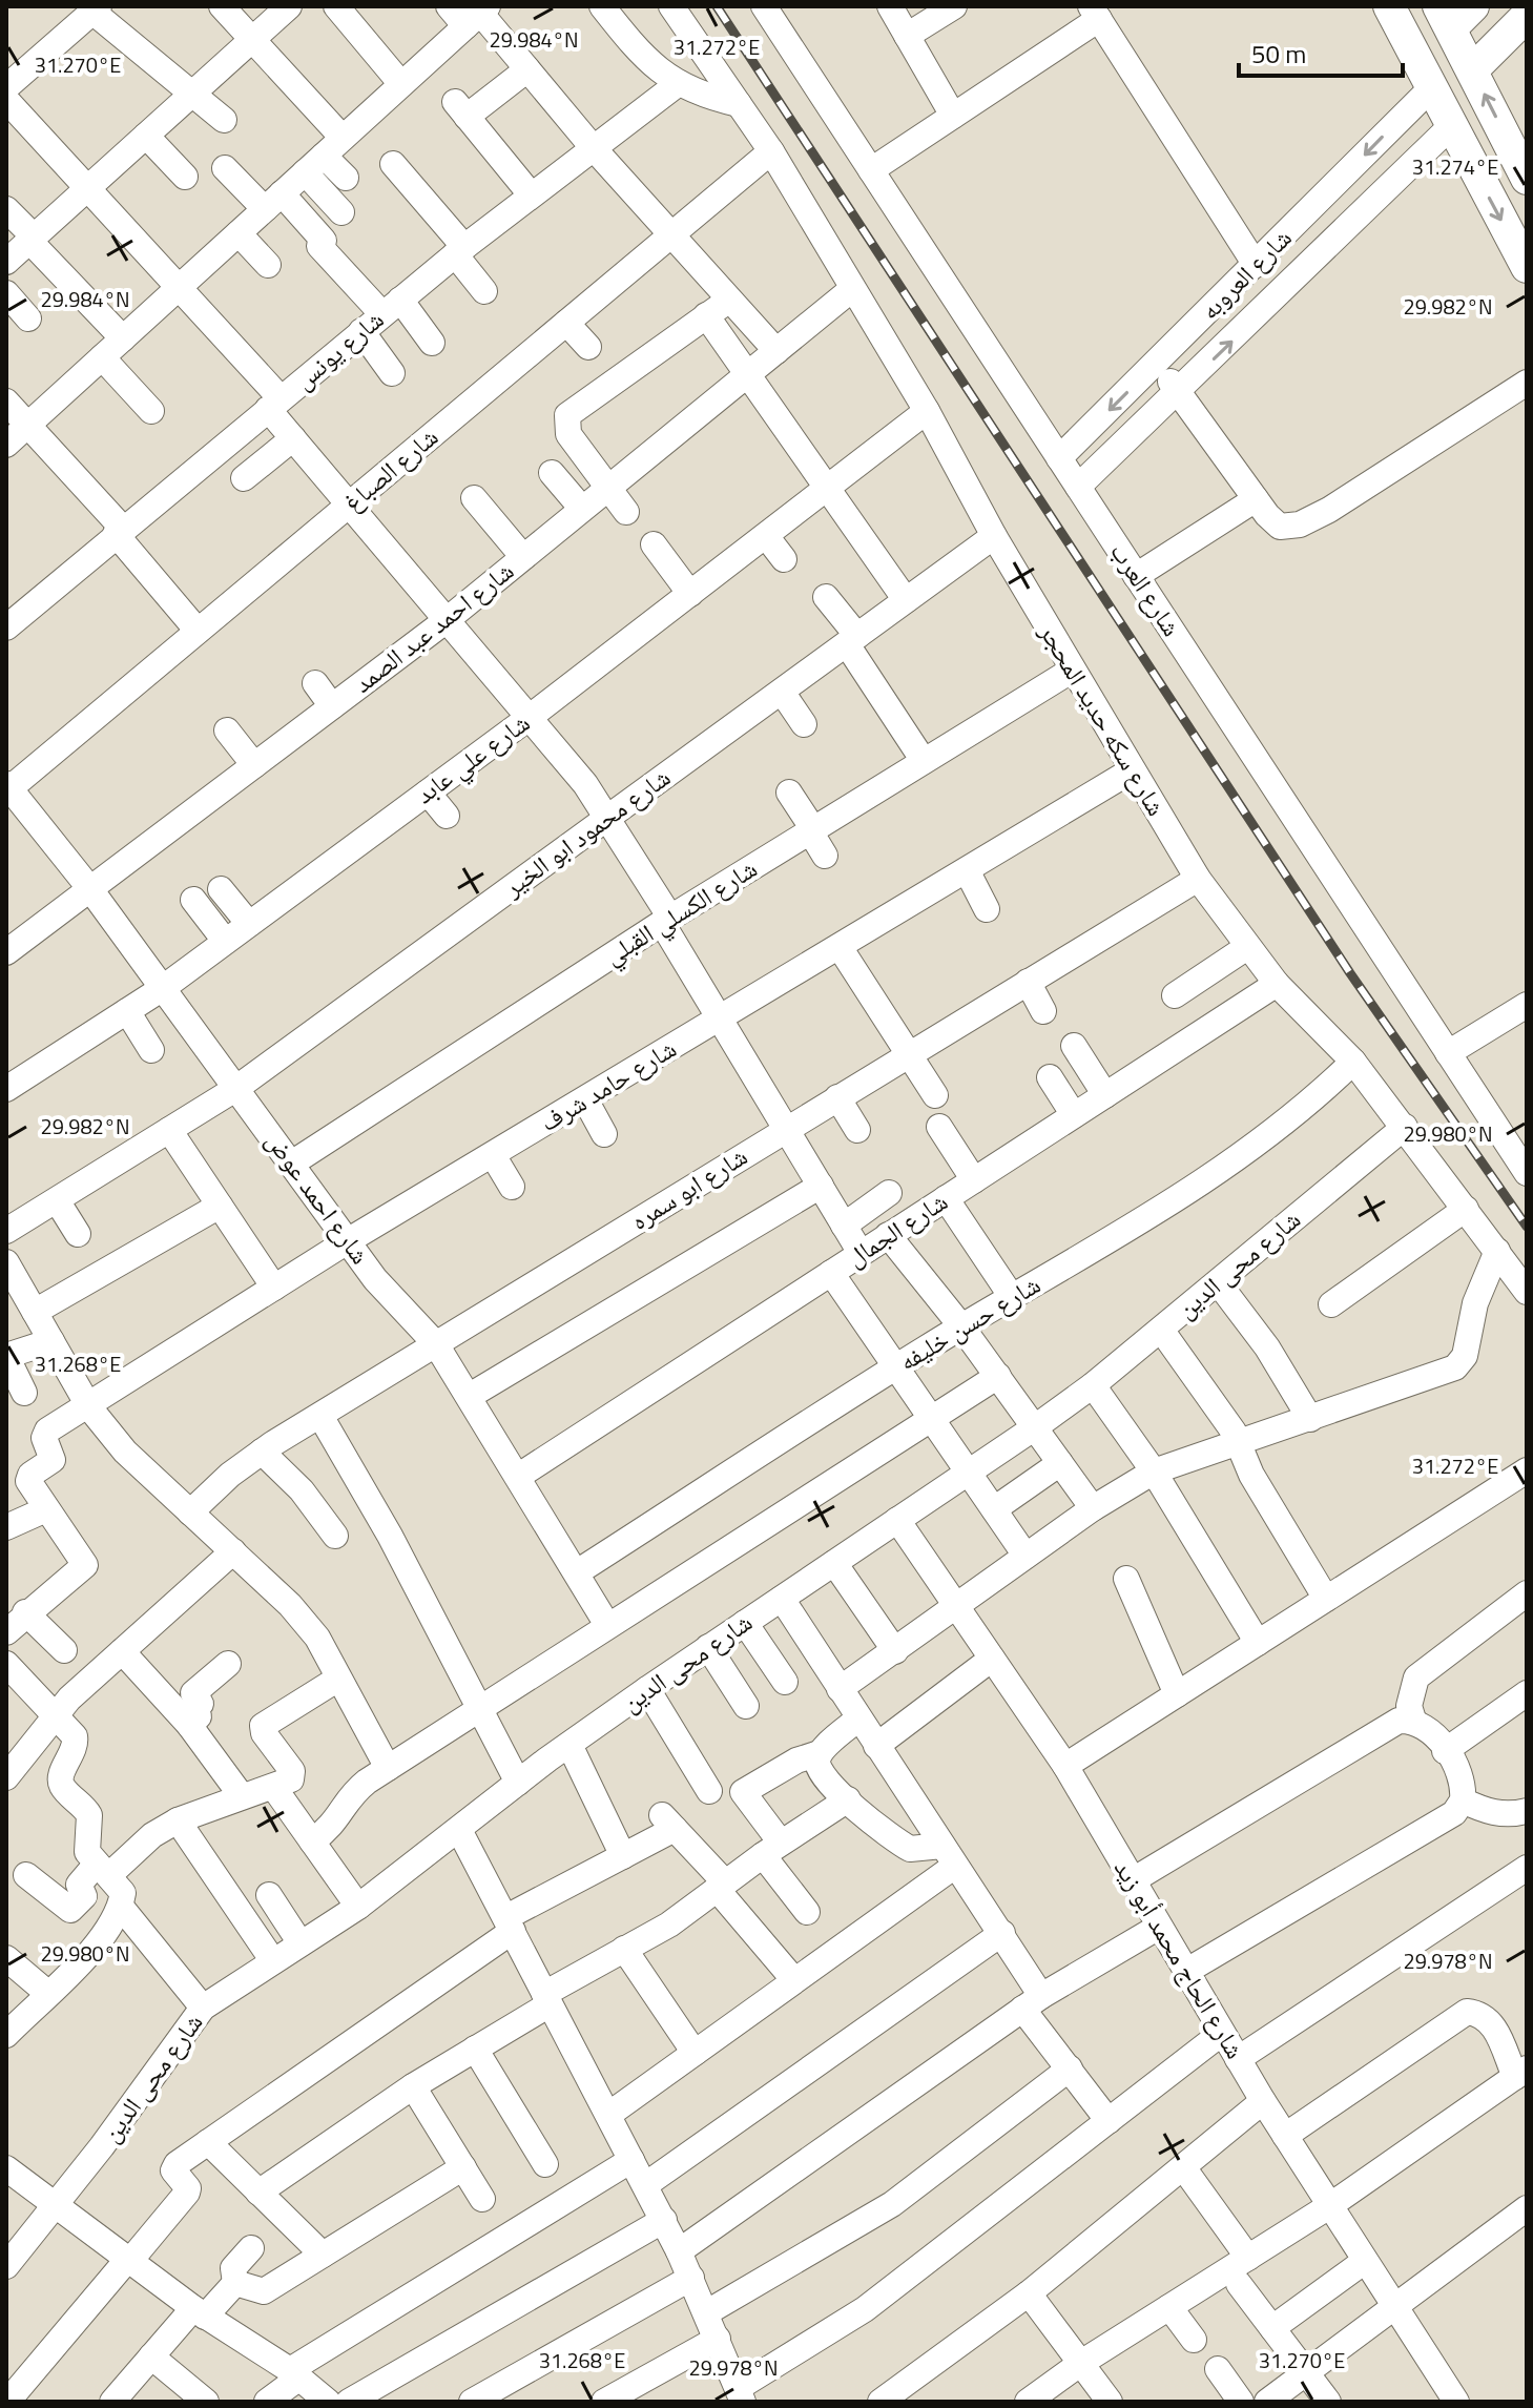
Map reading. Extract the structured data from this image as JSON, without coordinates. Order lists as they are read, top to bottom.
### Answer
{
  "streets": {
    "street": [
      "شارع العروبه",
      "شارع يونس",
      "شارع الصباغ",
      "شارع العرب",
      "شارع احمد عبد الصمد",
      "شارع سكه حديد المحجر",
      "شارع علي عابد",
      "شارع محمود ابو الخير",
      "شارع الكسلي القبلي",
      "شارع حامد شرف",
      "شارع ابو سمره",
      "شارع احمد عوض",
      "شارع الجمال",
      "شارع محى الدين",
      "شارع حسن خليفه",
      "شارع الحاج محمد أبو زيد"
    ]
  },
  "crossings": [
    ["شارع العروبه", "شارع العرب"],
    ["شارع الصباغ", "شارع سكه حديد المحجر"],
    ["شارع الصباغ", "شارع احمد عوض"],
    ["شارع احمد عبد الصمد", "شارع سكه حديد المحجر"],
    ["شارع احمد عبد الصمد", "شارع احمد عوض"],
    ["شارع سكه حديد المحجر", "شارع علي عابد"],
    ["شارع سكه حديد المحجر", "شارع محمود ابو الخير"],
    ["شارع سكه حديد المحجر", "شارع الكسلي القبلي"],
    ["شارع سكه حديد المحجر", "شارع حامد شرف"],
    ["شارع سكه حديد المحجر", "شارع ابو سمره"],
    ["شارع سكه حديد المحجر", "شارع الجمال"],
    ["شارع سكه حديد المحجر", "شارع محى الدين"],
    ["شارع سكه حديد المحجر", "شارع حسن خليفه"],
    ["شارع علي عابد", "شارع احمد عوض"],
    ["شارع محمود ابو الخير", "شارع احمد عوض"],
    ["شارع الكسلي القبلي", "شارع احمد عوض"],
    ["شارع حامد شرف", "شارع احمد عوض"],
    ["شارع ابو سمره", "شارع احمد عوض"],
    ["شارع احمد عوض", "شارع الجمال"],
    ["شارع احمد عوض", "شارع حسن خليفه"],
    ["شارع محى الدين", "شارع الحاج محمد أبو زيد"]
  ],
  "scale_bar": "50 m",
  "coordinates": [
    "29.984°N",
    "31.272°E",
    "31.270°E",
    "31.274°E",
    "29.982°N",
    "29.980°N",
    "31.268°E",
    "29.978°N"
  ]
}
